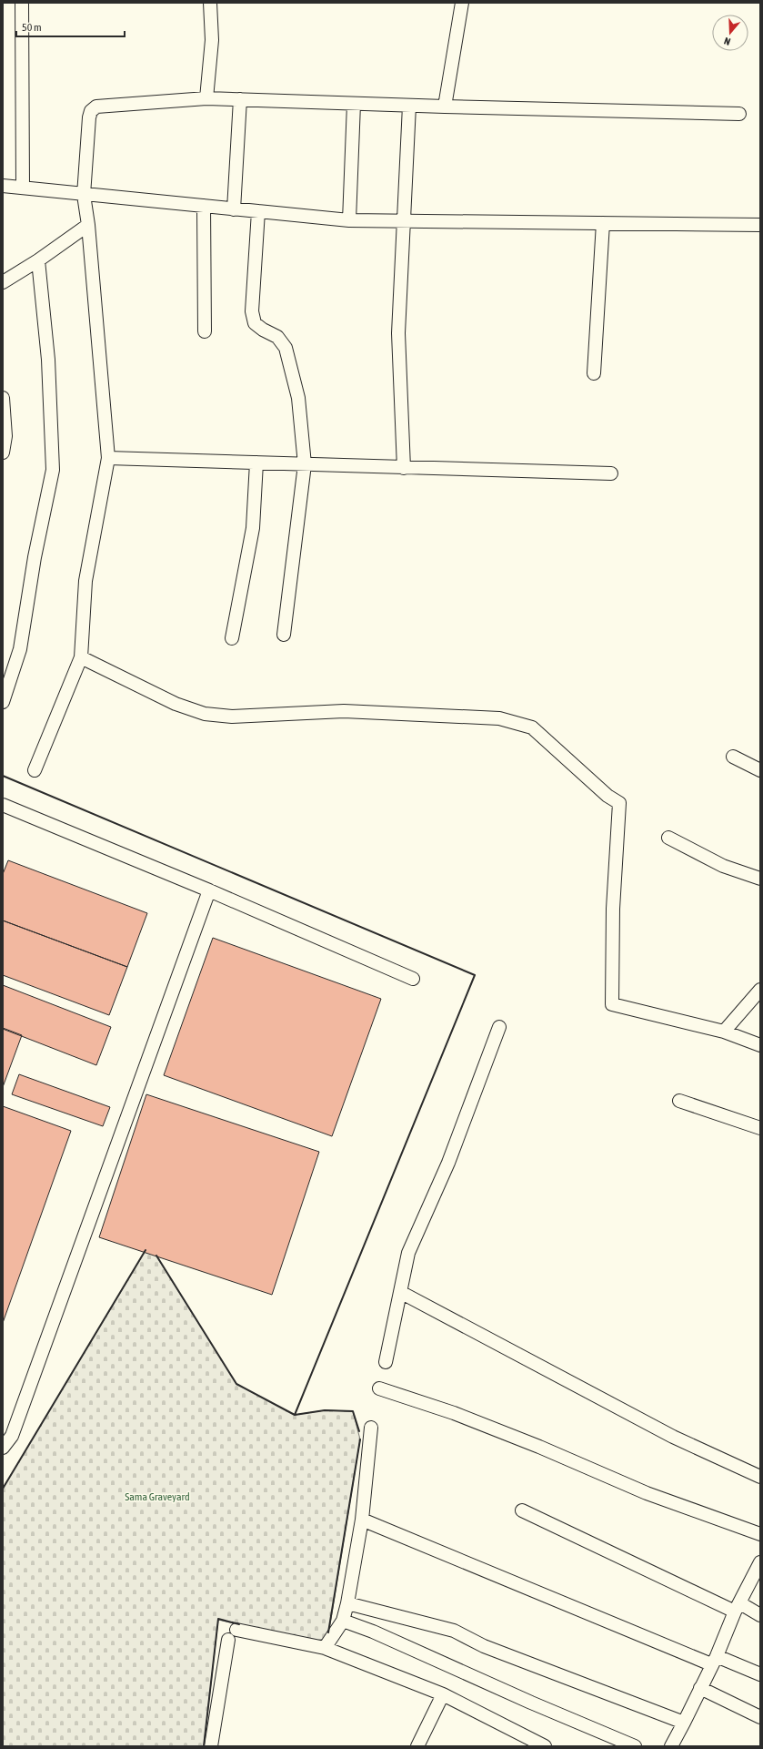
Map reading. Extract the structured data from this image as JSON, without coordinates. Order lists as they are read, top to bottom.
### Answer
{
  "parks": ["Sama Graveyard"],
  "scale_bar": "50 m",
  "north": "bottom"
}
